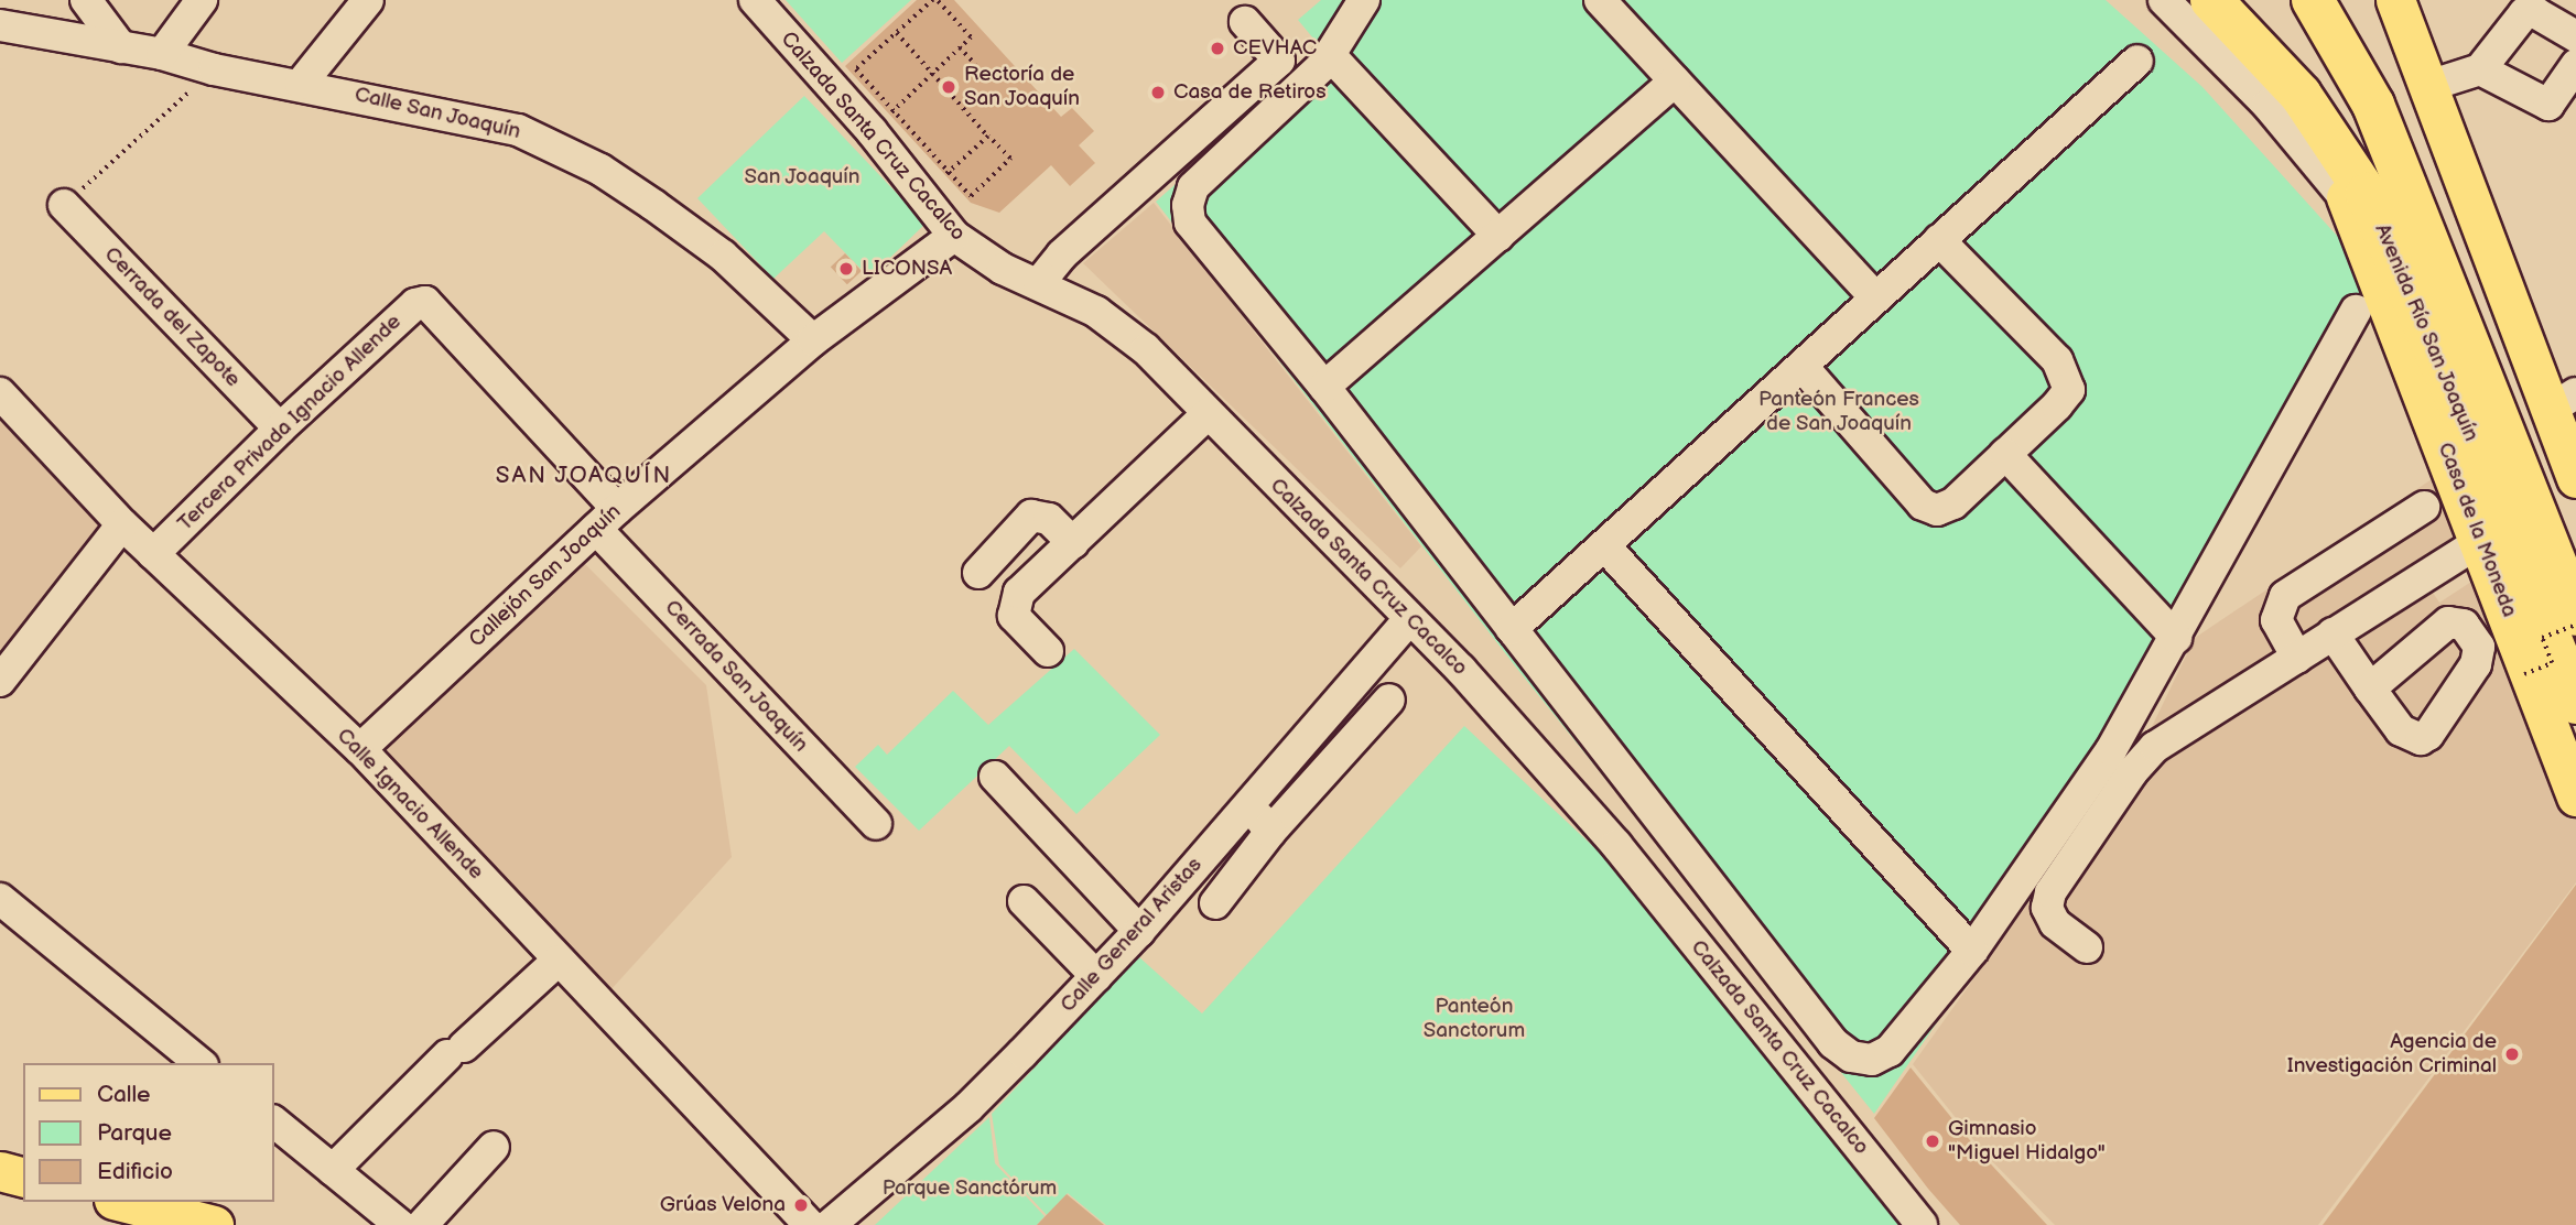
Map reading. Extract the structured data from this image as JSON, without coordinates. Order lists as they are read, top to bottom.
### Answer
{
  "streets": {
    "highway": ["Avenida Río San Joaquín"],
    "main road": ["Casa de la Moneda"],
    "street": [
      "Calle San Joaquín",
      "Calzada Santa Cruz Cacalco",
      "Cerrada del Zapote",
      "Tercera Privada Ignacio Allende",
      "Callejón San Joaquín",
      "Cerrada San Joaquín",
      "Calle Ignacio Allende",
      "Calle General Aristas"
    ]
  },
  "crossings": [
    ["Calle San Joaquín", "Callejón San Joaquín"],
    ["Calzada Santa Cruz Cacalco", "Callejón San Joaquín"],
    ["Calzada Santa Cruz Cacalco", "Calle General Aristas"],
    ["Cerrada del Zapote", "Tercera Privada Ignacio Allende"],
    ["Avenida Río San Joaquín", "Casa de la Moneda"],
    ["Tercera Privada Ignacio Allende", "Callejón San Joaquín"],
    ["Tercera Privada Ignacio Allende", "Cerrada San Joaquín"],
    ["Tercera Privada Ignacio Allende", "Calle Ignacio Allende"],
    ["Callejón San Joaquín", "Cerrada San Joaquín"],
    ["Callejón San Joaquín", "Calle Ignacio Allende"]
  ],
  "districts": ["SAN JOAQUÍN"],
  "parks": [
    "San Joaquín",
    "Panteón Frances de San Joaquín",
    "Panteón Sanctorum",
    "Parque Sanctórum"
  ],
  "places": [
    "CEVHAC",
    "Rectoría de San Joaquín",
    "Casa de Retiros",
    "LICONSA",
    "Agencia de Investigación Criminal",
    "Gimnasio \"Miguel Hidalgo\"",
    "Grúas Velona"
  ],
  "legend": ["Calle", "Parque", "Edificio"]
}
